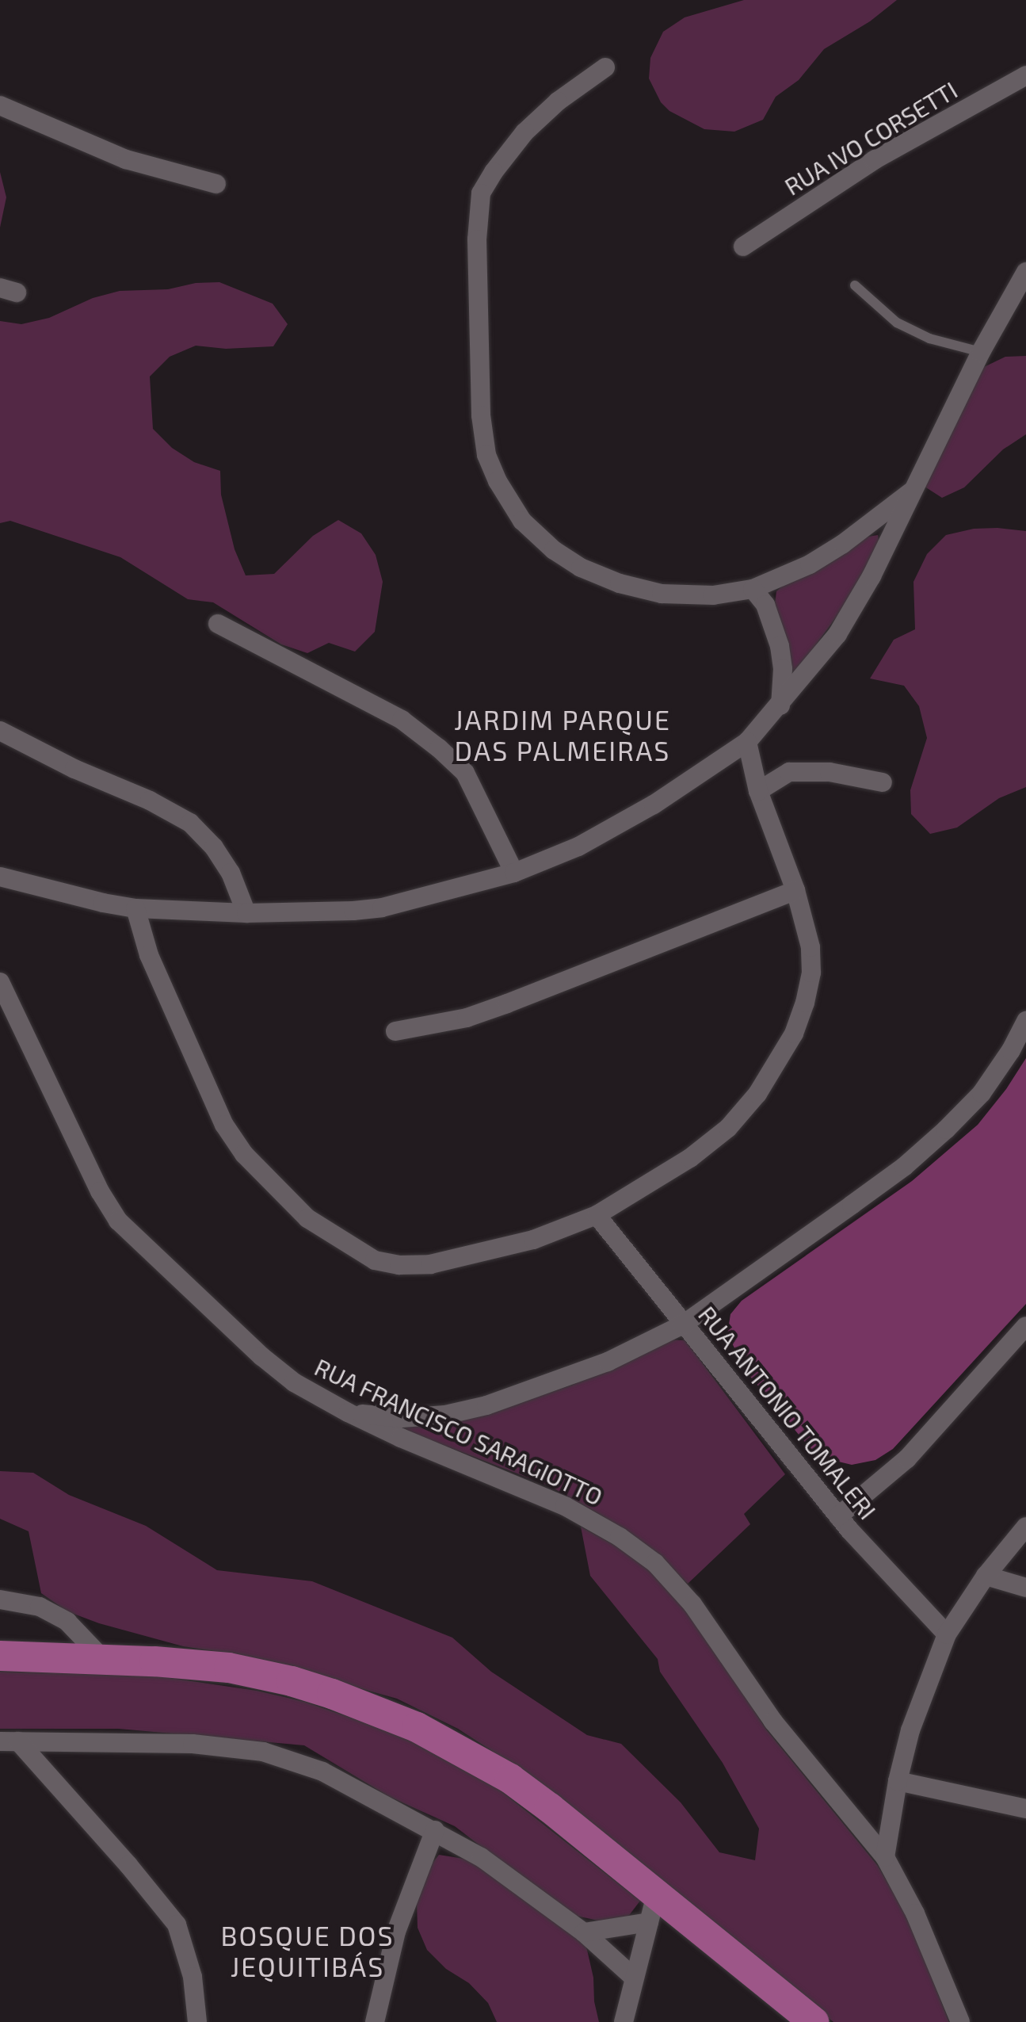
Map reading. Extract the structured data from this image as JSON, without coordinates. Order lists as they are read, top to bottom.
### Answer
{
  "streets": {
    "street": ["RUA IVO CORSETTI", "RUA ANTONIO TOMALERI", "RUA FRANCISCO SARAGIOTTO"]
  },
  "districts": ["JARDIM PARQUE DAS PALMEIRAS", "BOSQUE DOS JEQUITIBÁS"]
}
